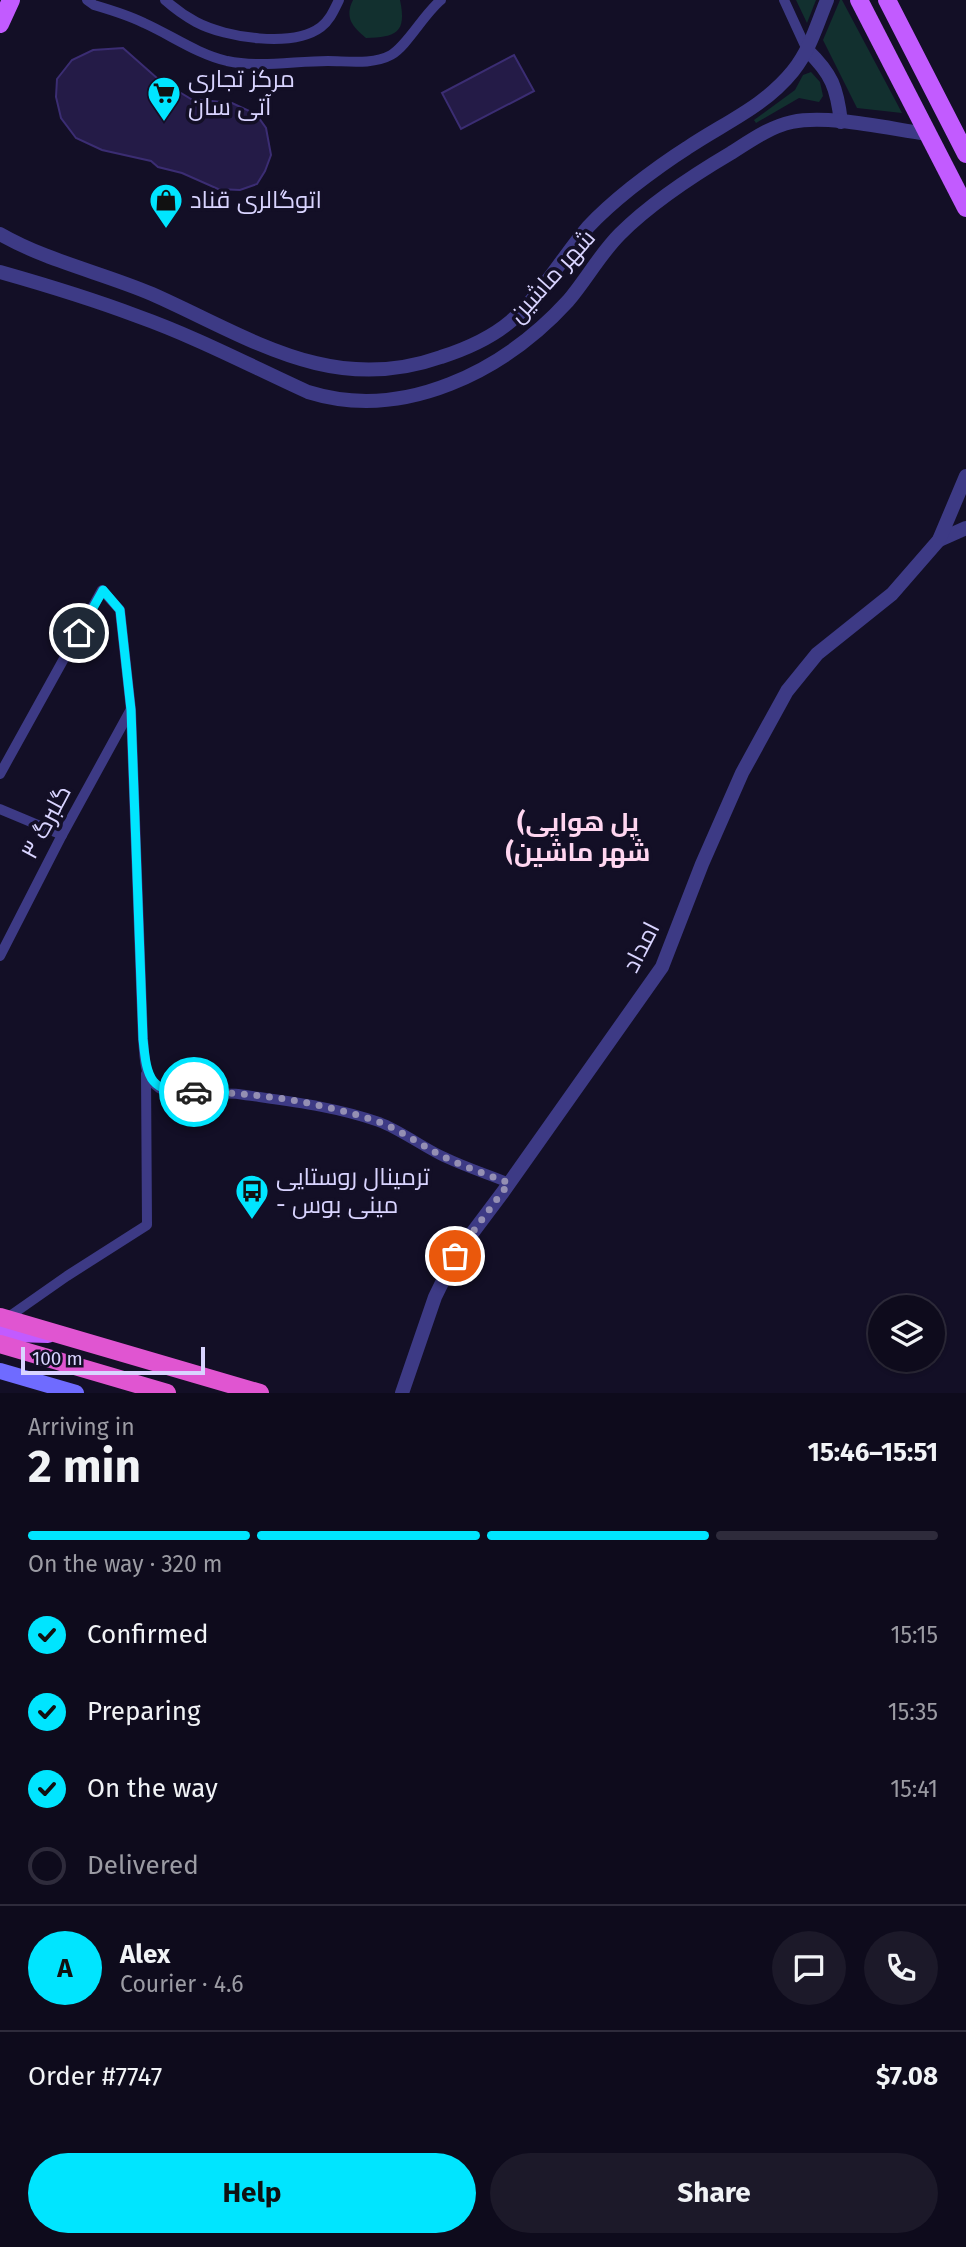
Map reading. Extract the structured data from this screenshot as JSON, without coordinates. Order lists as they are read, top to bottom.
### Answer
{
  "streets": {
    "street": ["شهر ماشین", "گلبرگ ۳", "امداد"]
  },
  "districts": ["(پل هوایی (شهر ماشین"],
  "places": {
    "supermarket": ["مرکز تجاری آتی سان"],
    "shop": ["اتوگالری قناد"],
    "bus stop": ["ترمینال روستایی - مینی بوس"]
  },
  "scale_bar": "100 m",
  "page": {
    "scale": "100 m",
    "heading": ["2 min", "Arriving in", "15:46–15:51"],
    "panel": [
      "Alex",
      "Courier · 4.6",
      "Order #7747",
      "$7.08"
    ],
    "bar": "On the way · 320 m",
    "list": [
      ["Confirmed", "15:15"],
      ["Preparing", "15:35"],
      ["On the way", "15:41"],
      "Delivered"
    ],
    "round": "A",
    "buttons": ["Help", "Share"]
  }
}
